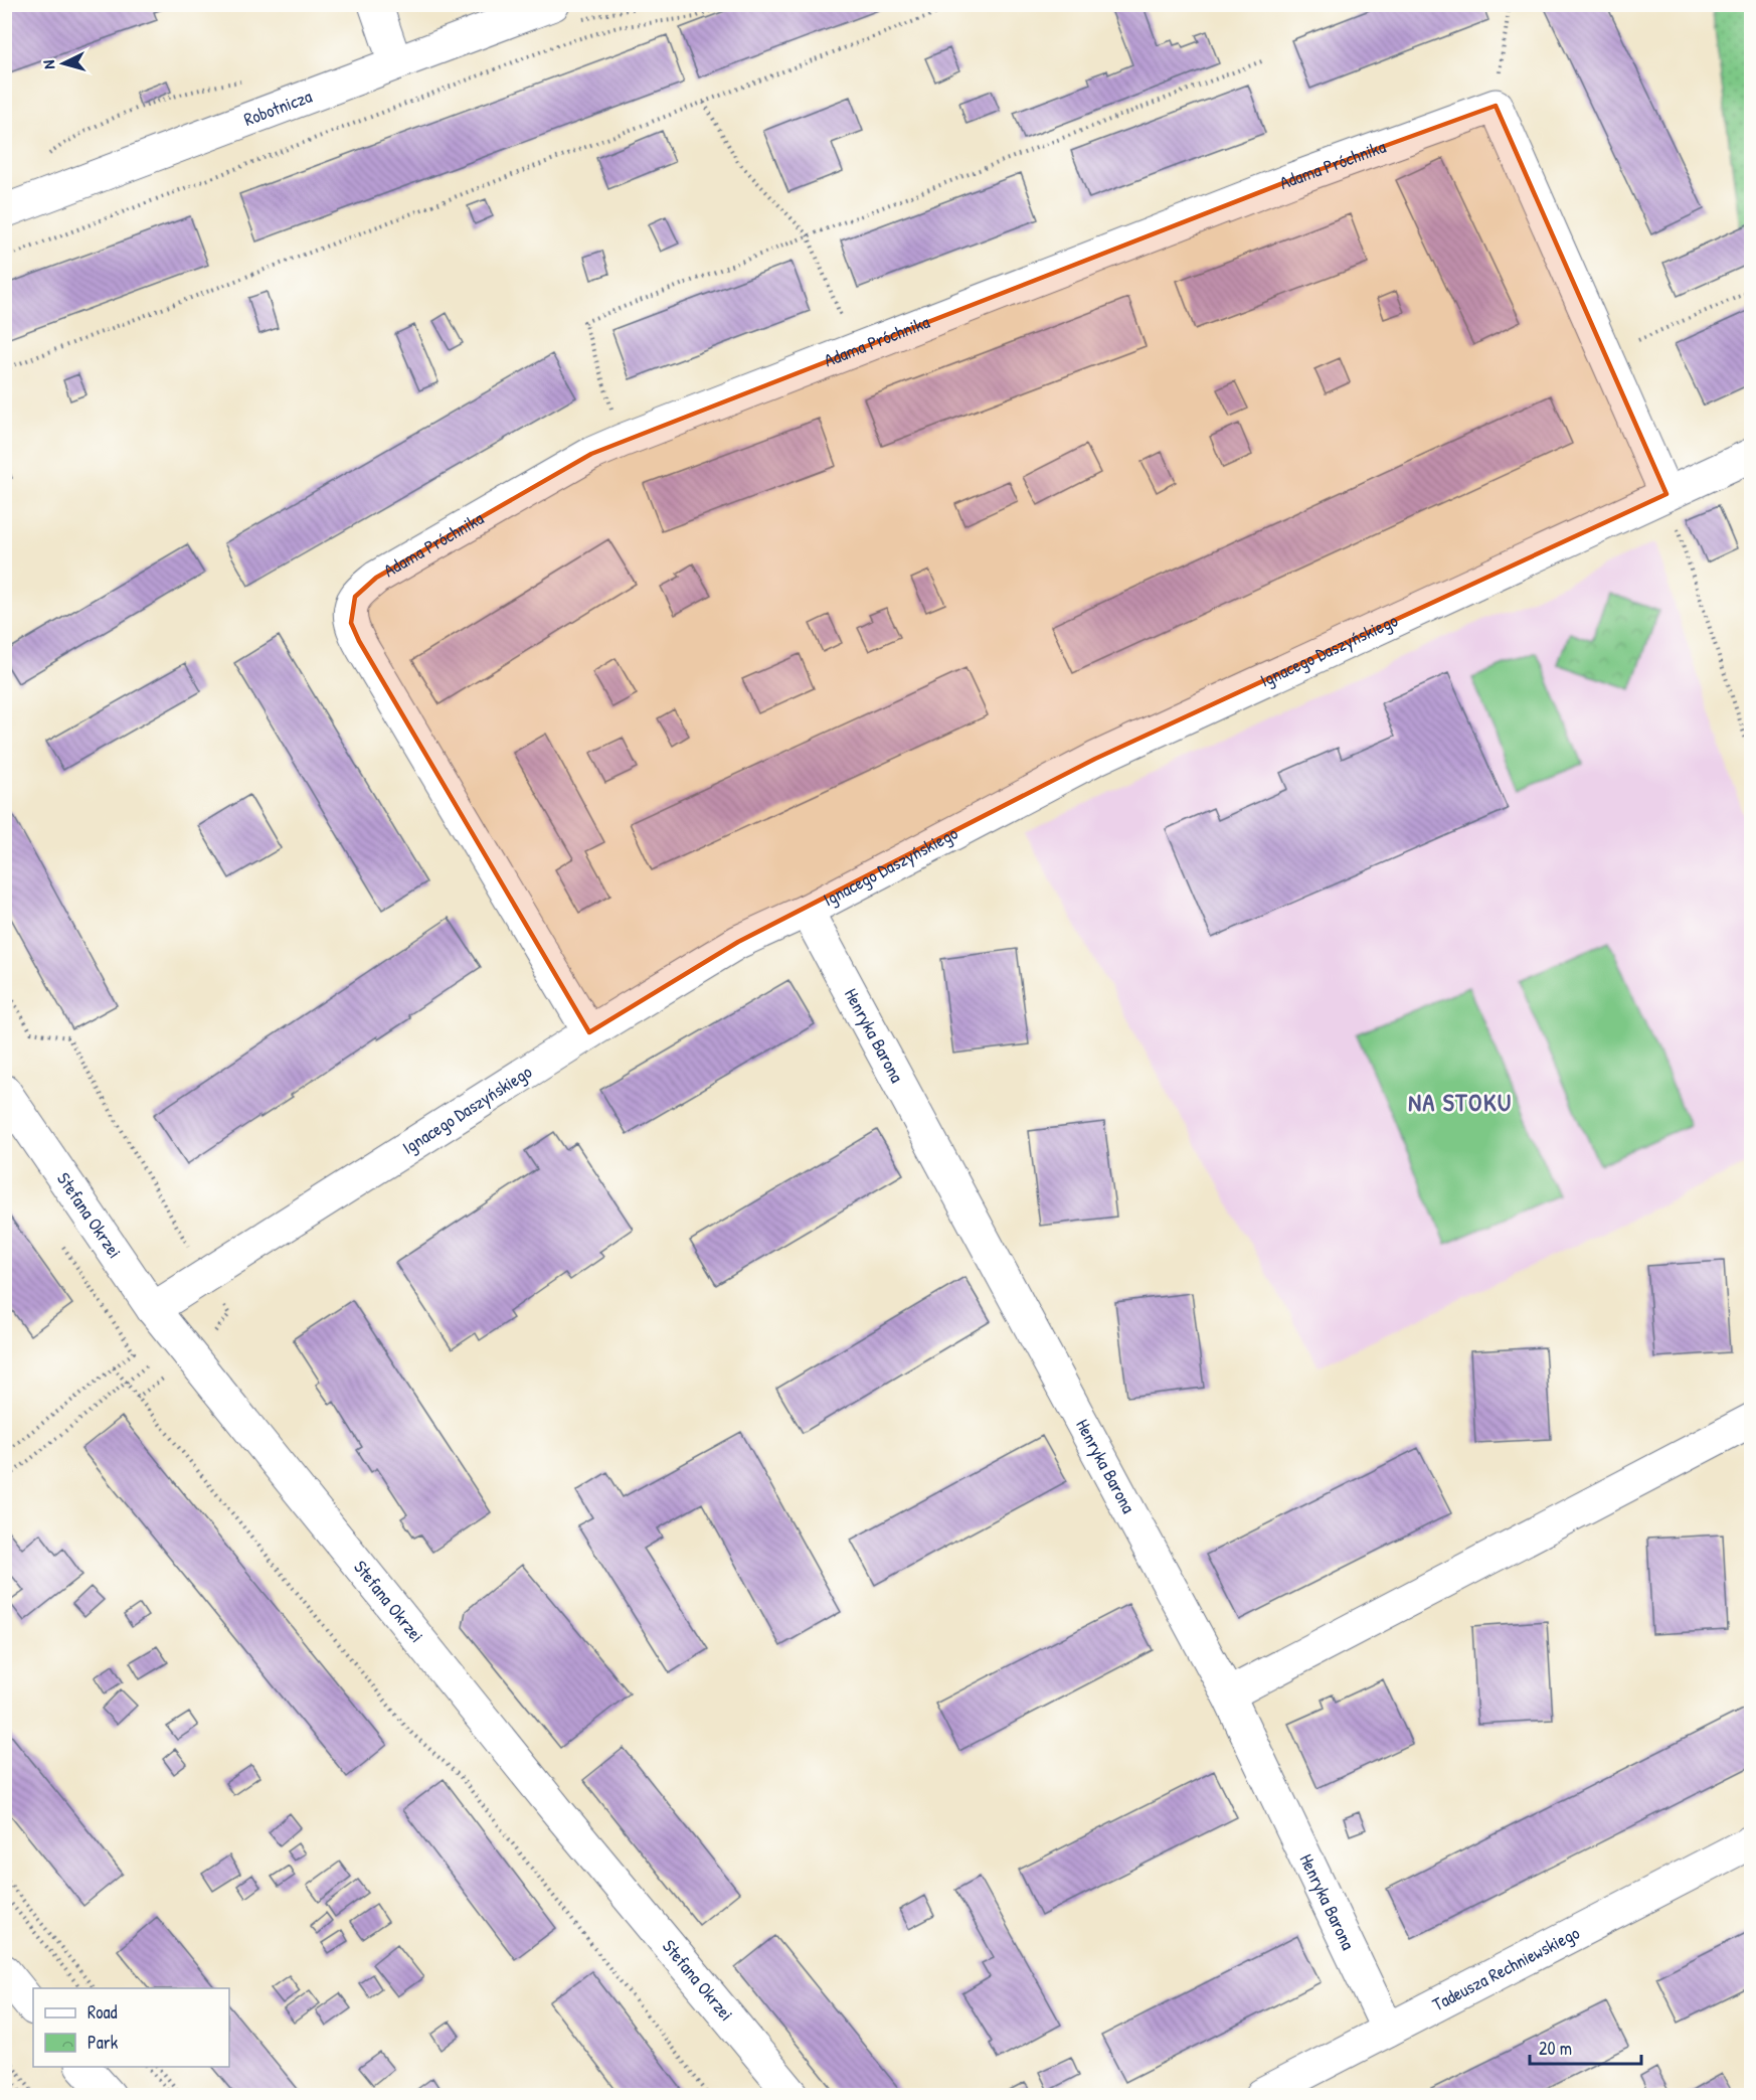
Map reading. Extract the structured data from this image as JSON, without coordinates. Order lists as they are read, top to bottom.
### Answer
{
  "streets": {
    "street": [
      "Robotnicza",
      "Adama Próchnika",
      "Ignacego Daszyńskiego",
      "Henryka Barona",
      "Stefana Okrzei",
      "Tadeusza Rechniewskiego"
    ]
  },
  "crossings": [
    ["Adama Próchnika", "Ignacego Daszyńskiego"],
    ["Ignacego Daszyńskiego", "Henryka Barona"],
    ["Ignacego Daszyńskiego", "Stefana Okrzei"],
    ["Henryka Barona", "Tadeusza Rechniewskiego"]
  ],
  "districts": ["NA STOKU"],
  "legend": ["Road", "Park"],
  "scale_bar": "20 m",
  "north": "left"
}
